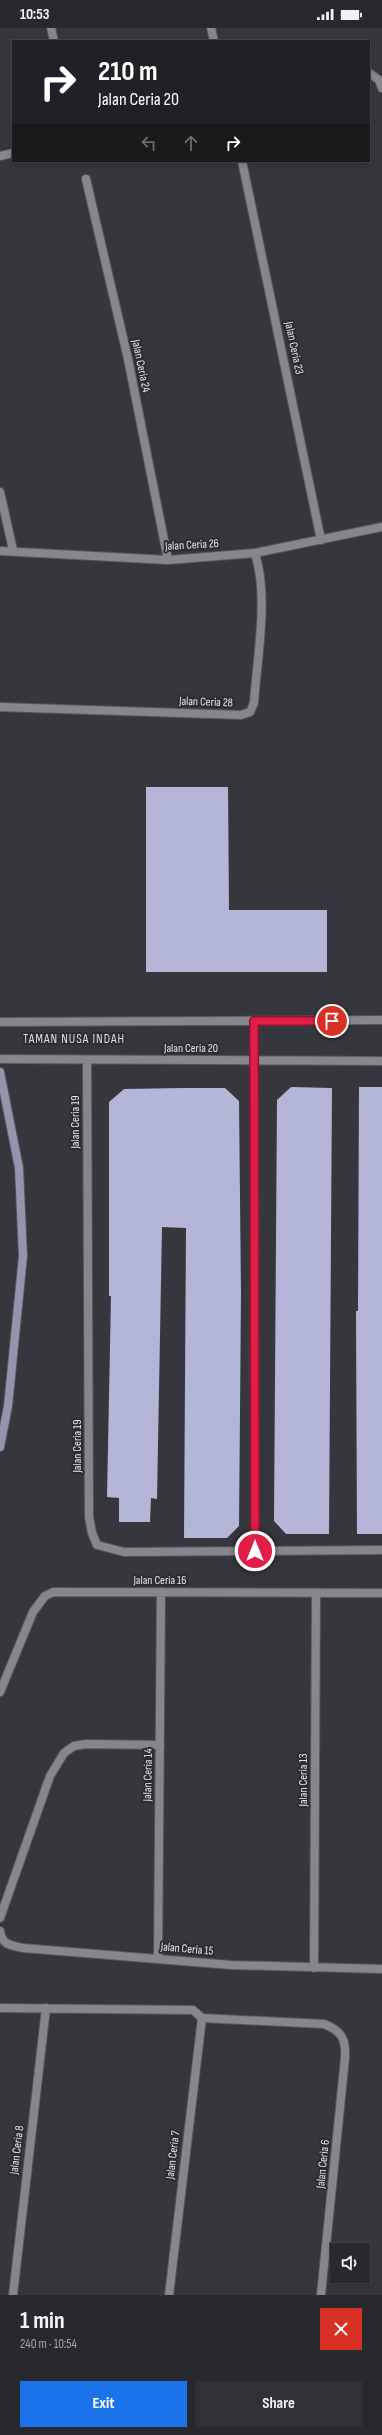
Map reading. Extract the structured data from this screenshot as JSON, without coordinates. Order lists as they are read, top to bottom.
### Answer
{
  "streets": {
    "street": [
      "Jalan Ceria 23",
      "Jalan Ceria 24",
      "Jalan Ceria 26",
      "Jalan Ceria 28",
      "Jalan Ceria 20",
      "Jalan Ceria 19",
      "Jalan Ceria 16",
      "Jalan Ceria 14",
      "Jalan Ceria 13",
      "Jalan Ceria 15",
      "Jalan Ceria 8",
      "Jalan Ceria 7",
      "Jalan Ceria 6"
    ]
  },
  "crossings": [
    ["Jalan Ceria 23", "Jalan Ceria 26"],
    ["Jalan Ceria 24", "Jalan Ceria 26"],
    ["Jalan Ceria 26", "Jalan Ceria 28"],
    ["Jalan Ceria 20", "Jalan Ceria 19"],
    ["Jalan Ceria 16", "Jalan Ceria 14"],
    ["Jalan Ceria 16", "Jalan Ceria 13"],
    ["Jalan Ceria 14", "Jalan Ceria 15"],
    ["Jalan Ceria 13", "Jalan Ceria 15"],
    ["Jalan Ceria 7", "Jalan Ceria 6"]
  ],
  "districts": ["TAMAN NUSA INDAH"],
  "page": {
    "status": "10:53",
    "turn": ["210 m", "Jalan Ceria 20"],
    "heading": ["1 min", "240 m · 10:54"],
    "buttons": ["Exit", "Share"]
  }
}
